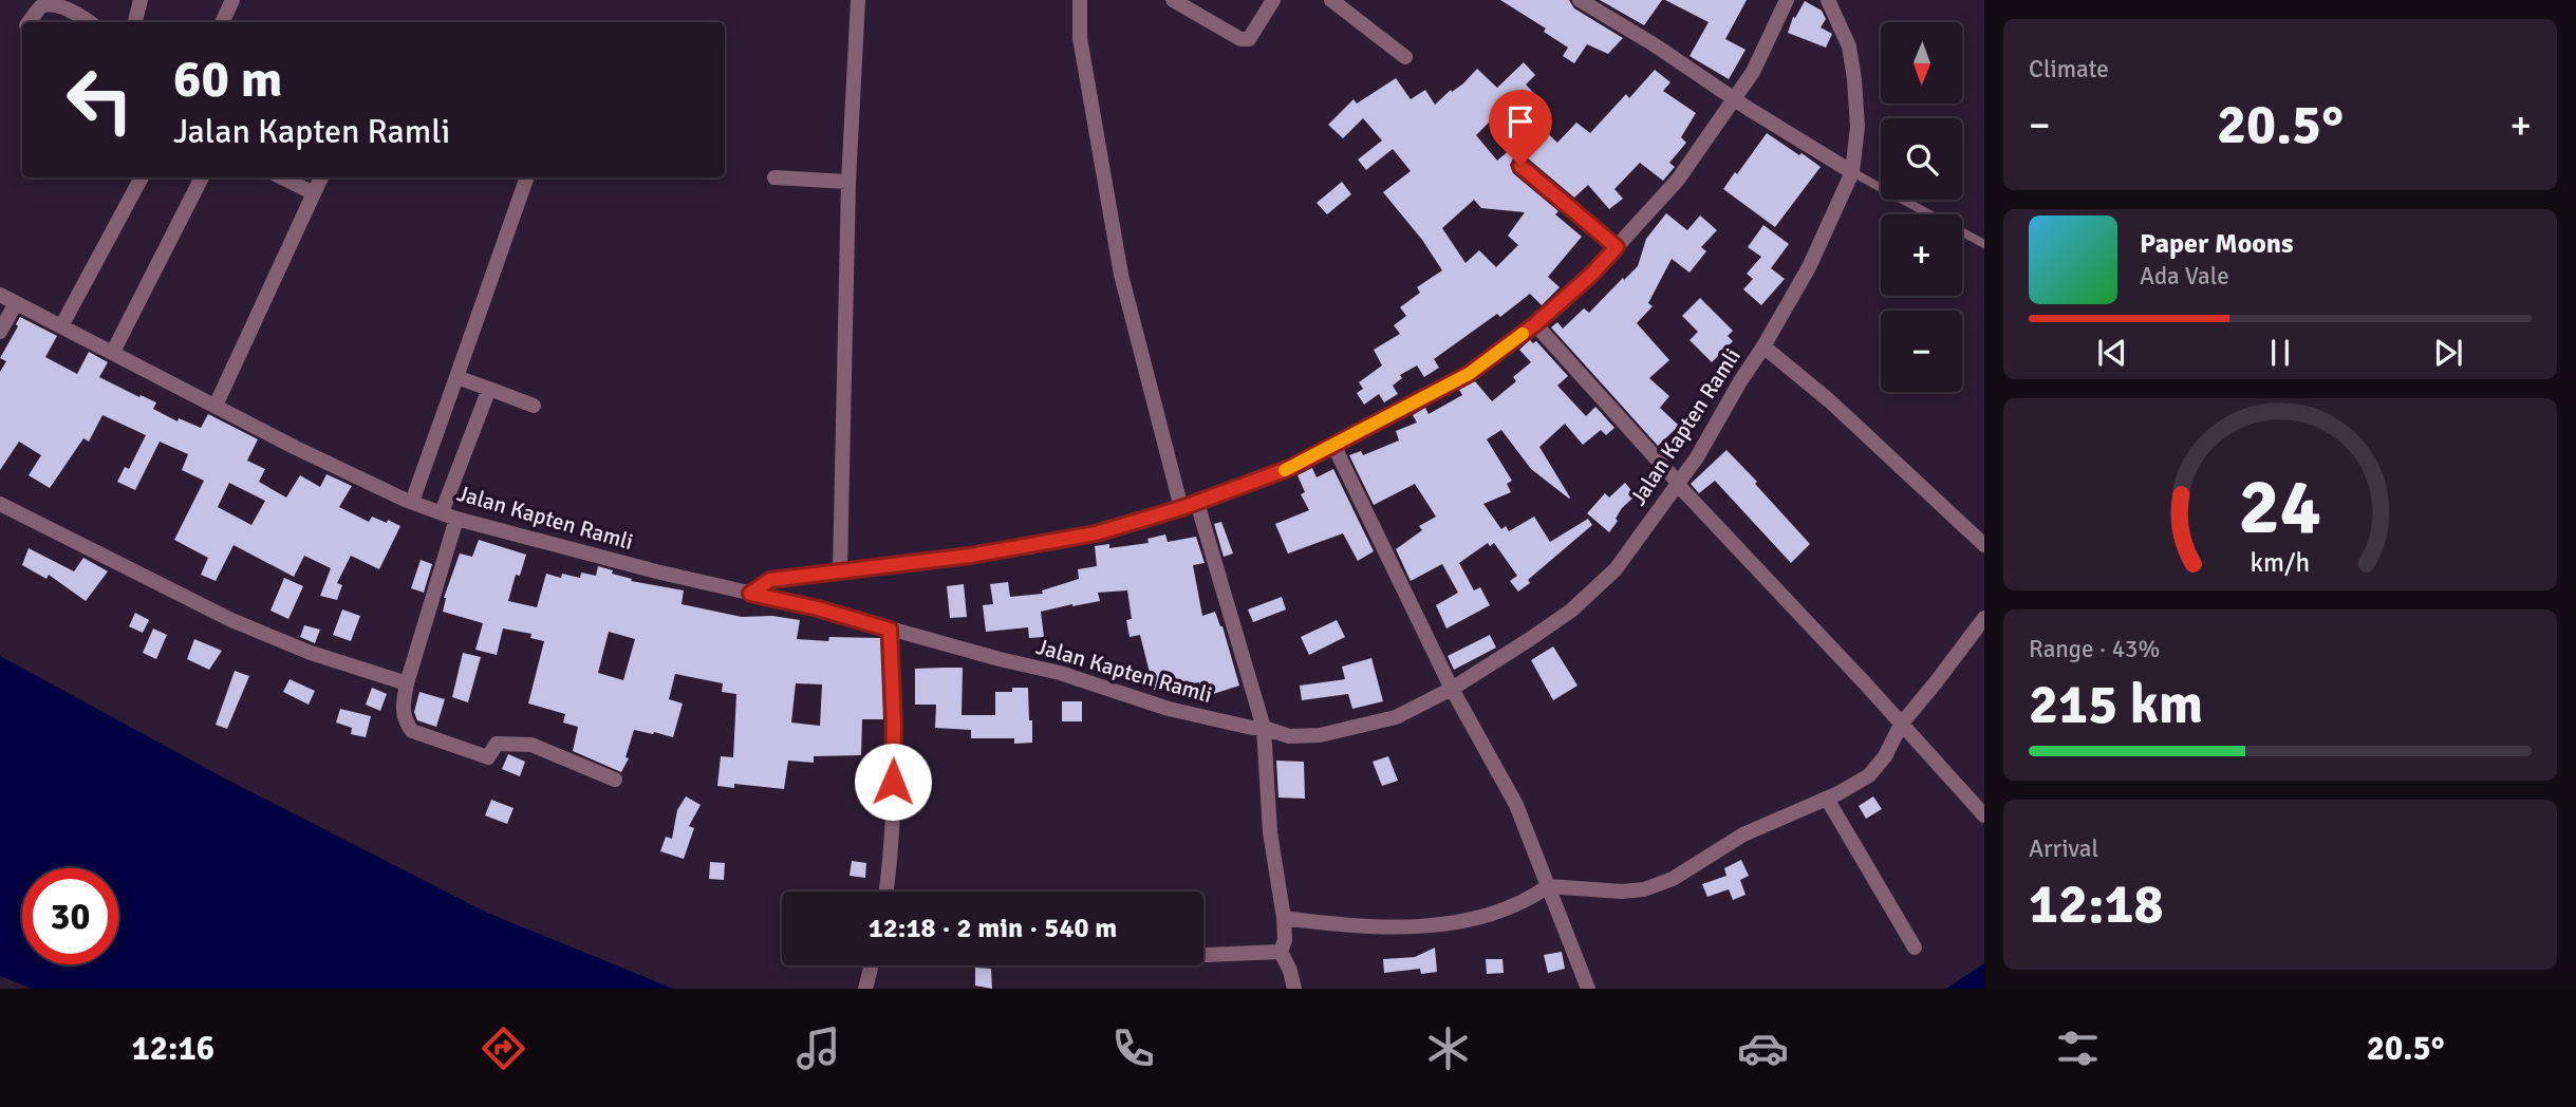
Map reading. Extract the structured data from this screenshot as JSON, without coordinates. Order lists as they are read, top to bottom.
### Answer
{
  "streets": {
    "street": ["Jalan Kapten Ramli"]
  },
  "north": "bottom",
  "page": {
    "tile": [
      "Climate",
      ["Range · 43%", "215 km"],
      ["Arrival", "12:18"]
    ],
    "map_buttons": ["+", "−"],
    "turn": ["60 m", "Jalan Kapten Ramli"],
    "heat": ["−", "20.5°", "+"],
    "song": ["Paper Moons", "Ada Vale"],
    "limit": "30",
    "trip": "12:18 · 2 min · 540 m",
    "tabs": ["12:16", "20.5°"],
    "gauge": ["24", "km/h"]
  }
}
